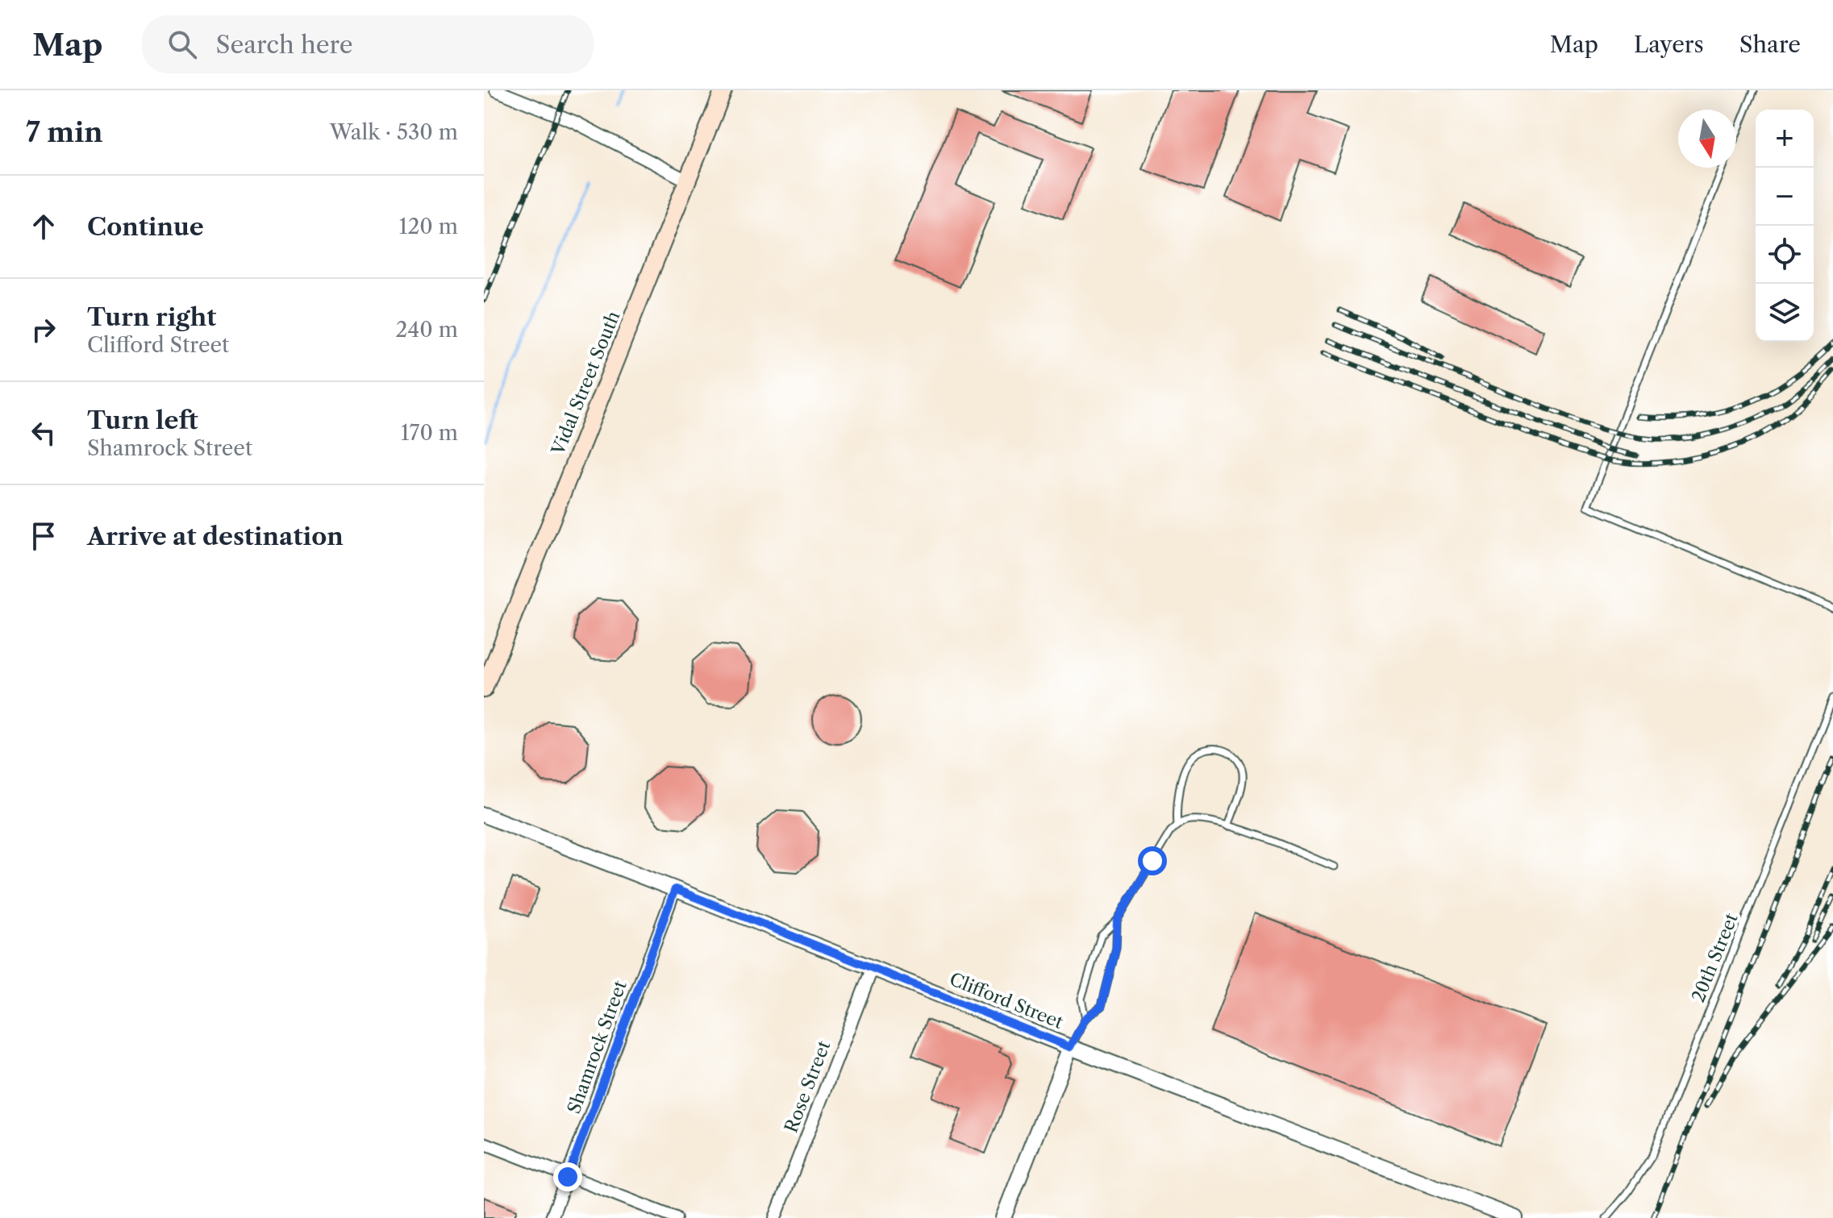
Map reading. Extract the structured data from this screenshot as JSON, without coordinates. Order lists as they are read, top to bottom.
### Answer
{
  "streets": {
    "main road": ["Vidal Street South"],
    "street": ["Clifford Street", "Shamrock Street", "Rose Street"],
    "lane": ["20th Street"]
  },
  "crossings": [
    ["Clifford Street", "Shamrock Street"],
    ["Clifford Street", "Rose Street"]
  ],
  "north": "bottom",
  "page": {
    "header": "Map",
    "search": "Search here",
    "nav": ["Map", "Layers", "Share"],
    "heading": ["7 min", "Walk · 530 m"],
    "map_buttons": ["+", "−"],
    "list": [
      ["Continue", "120 m"],
      ["Turn right", "Clifford Street", "240 m"],
      ["Turn left", "Shamrock Street", "170 m"],
      "Arrive at destination"
    ]
  }
}
